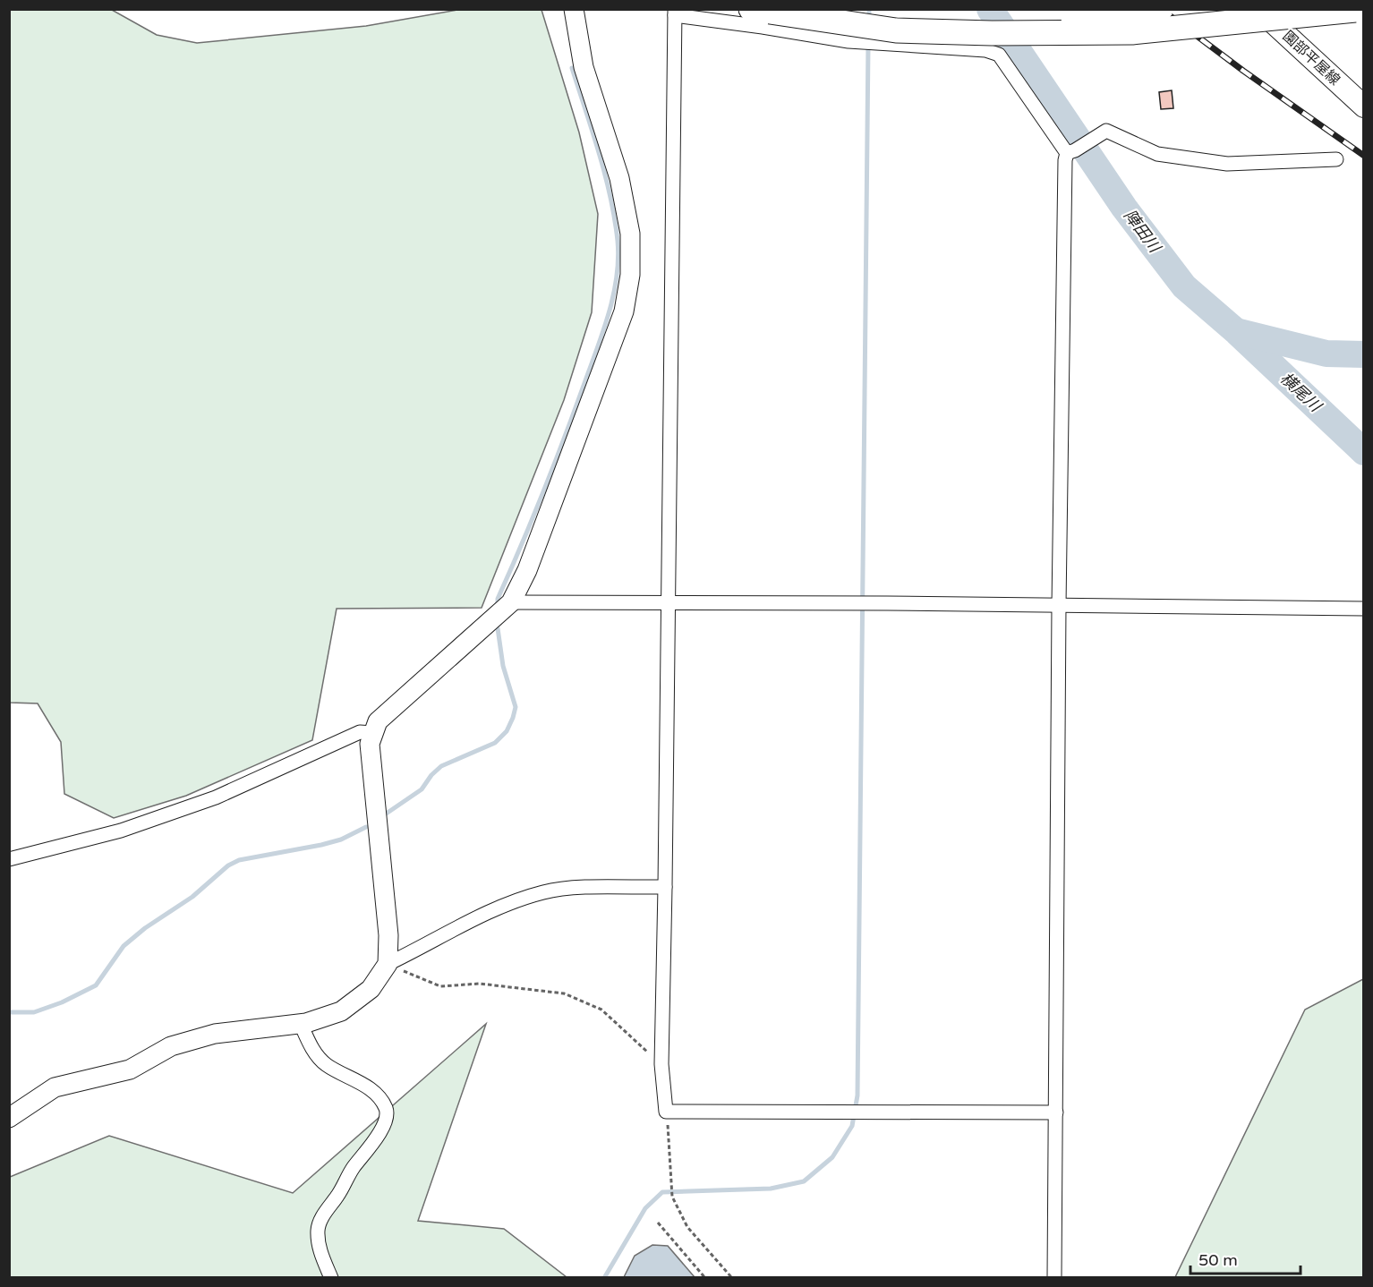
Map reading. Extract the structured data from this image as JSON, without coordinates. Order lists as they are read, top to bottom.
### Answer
{
  "streets": {
    "main road": ["園部平屋線"]
  },
  "water": ["陣田川", "横尾川"],
  "scale_bar": "50 m"
}
